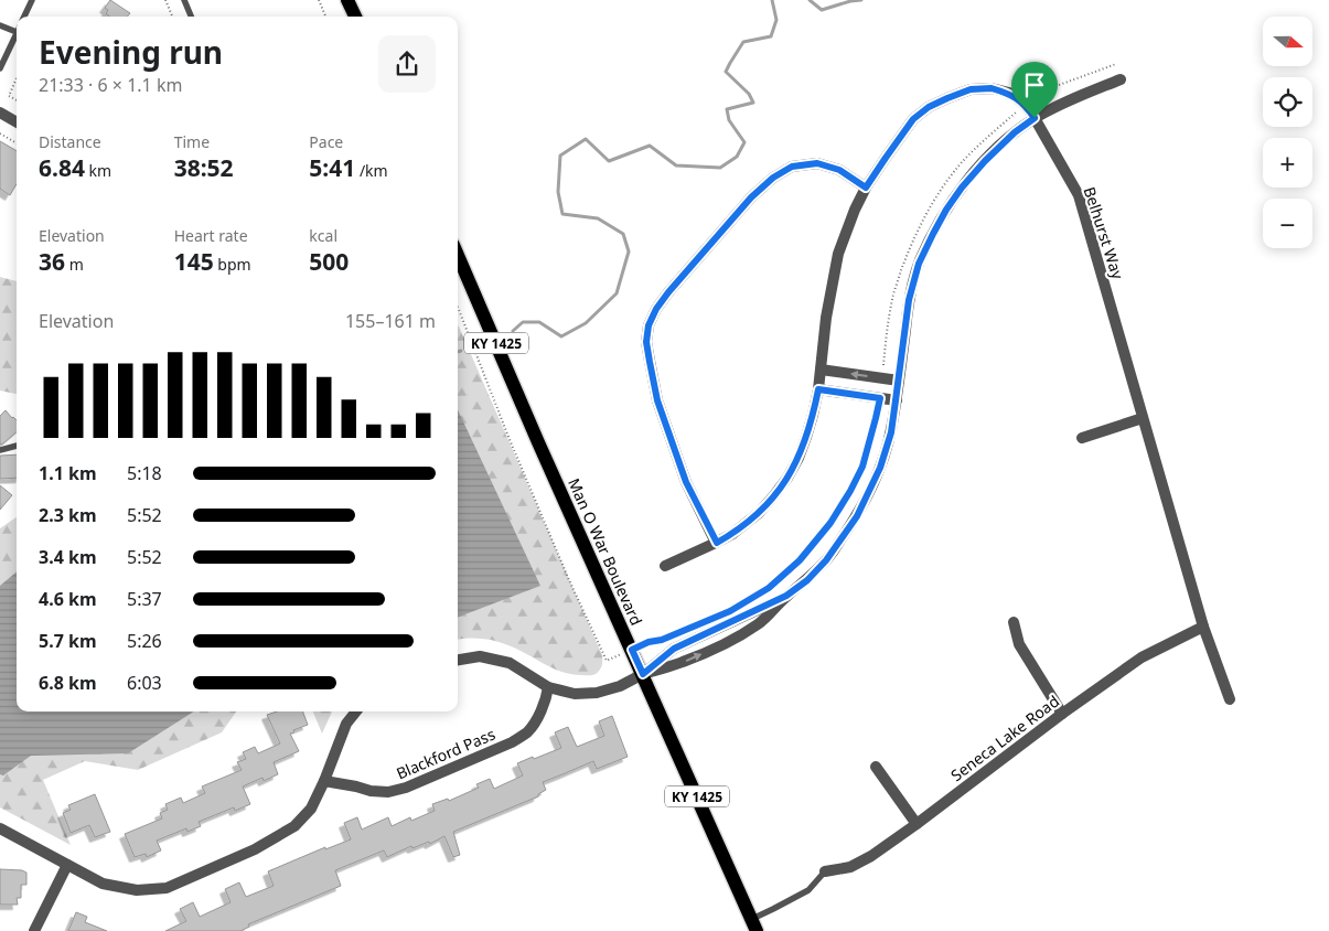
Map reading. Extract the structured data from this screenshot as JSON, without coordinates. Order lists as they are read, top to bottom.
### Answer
{
  "streets": {
    "main road": ["KY 1425", "Man O War Boulevard"],
    "street": ["Belhurst Way", "Seneca Lake Road", "Blackford Pass"]
  },
  "crossings": [
    ["Belhurst Way", "Seneca Lake Road"]
  ],
  "north": "right",
  "page": {
    "map_buttons": ["+", "−"],
    "heading": ["Evening run", "21:33 · 6 × 1.1 km"],
    "stats": [
      ["Distance", "6.84 km"],
      ["Time", "38:52"],
      ["Pace", "5:41 /km"],
      ["Elevation", "36 m"],
      ["Heart rate", "145 bpm"],
      ["kcal", "500"]
    ],
    "chart": ["Elevation", "155–161 m"],
    "list": [
      {
        "name": "1.1 km",
        "note": "5:18"
      },
      {
        "name": "2.3 km",
        "note": "5:52"
      },
      {
        "name": "3.4 km",
        "note": "5:52"
      },
      {
        "name": "4.6 km",
        "note": "5:37"
      },
      {
        "name": "5.7 km",
        "note": "5:26"
      },
      {
        "name": "6.8 km",
        "note": "6:03"
      }
    ]
  }
}
